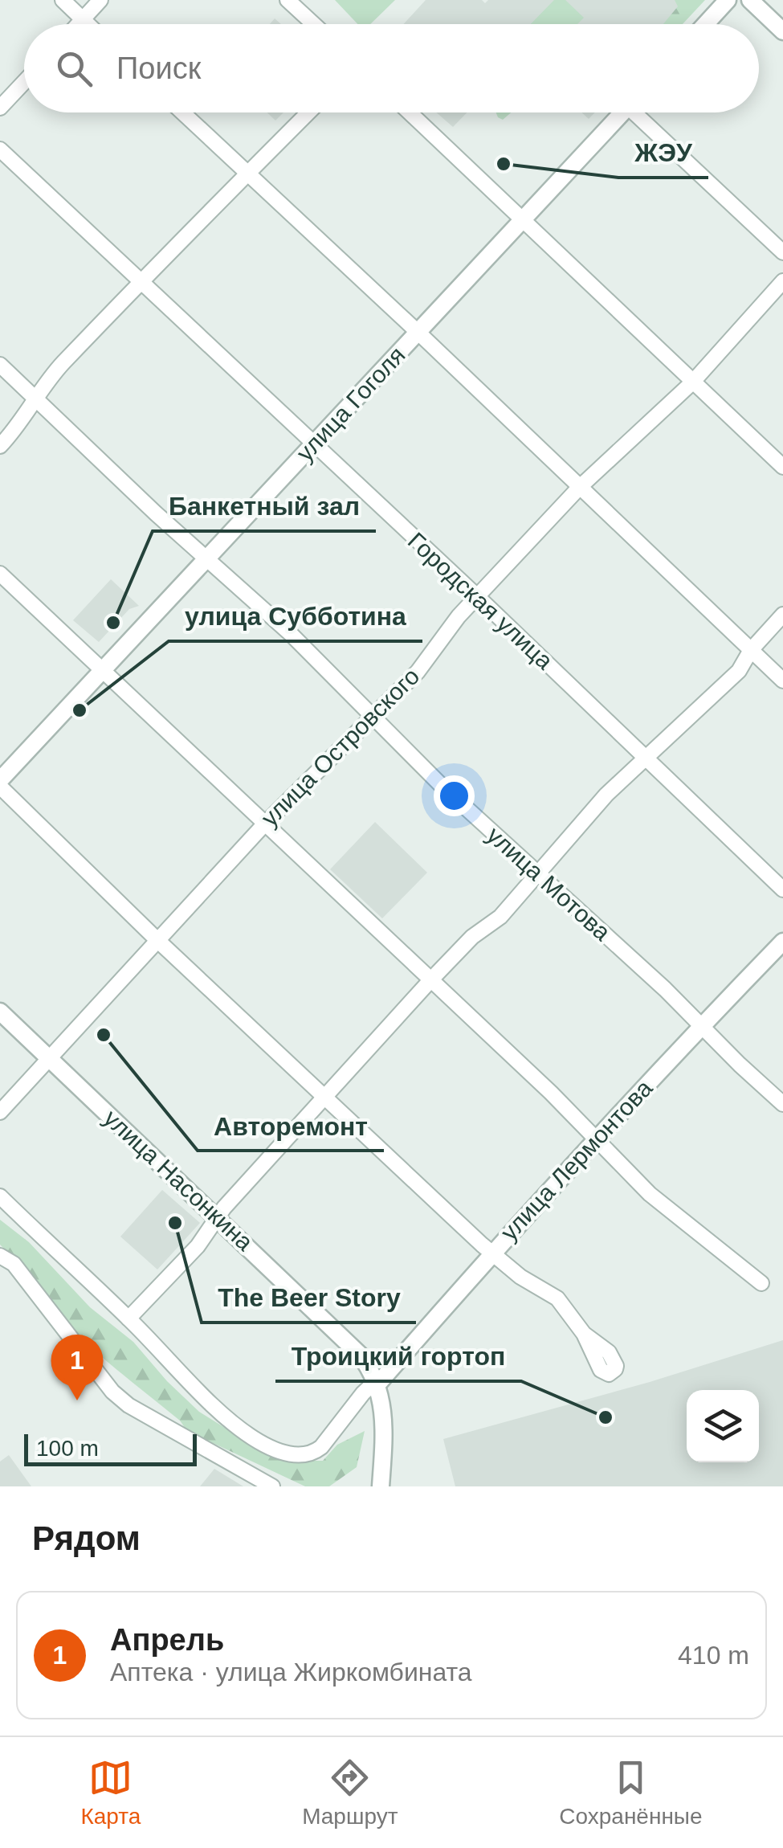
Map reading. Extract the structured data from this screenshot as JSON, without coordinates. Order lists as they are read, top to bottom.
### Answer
{
  "streets": {
    "street": [
      "улица Гоголя",
      "Городская улица",
      "улица Островского",
      "улица Мотова",
      "улица Лермонтова",
      "улица Насонкина"
    ]
  },
  "crossings": [
    ["улица Гоголя", "Городская улица"],
    ["улица Гоголя", "улица Мотова"],
    ["Городская улица", "улица Островского"],
    ["улица Островского", "улица Мотова"],
    ["улица Островского", "улица Насонкина"],
    ["улица Мотова", "улица Лермонтова"],
    ["улица Лермонтова", "улица Насонкина"]
  ],
  "places": [
    "ЖЭУ",
    "Банкетный зал",
    "улица Субботина",
    "Авторемонт",
    "The Beer Story",
    "Троицкий гортоп"
  ],
  "scale_bar": "100 m",
  "page": {
    "search": "Поиск",
    "pins": "1",
    "scale": "100 m",
    "heading": "Рядом",
    "list": [
      {
        "mark": "1",
        "name": "Апрель",
        "note": "Аптека · улица Жиркомбината",
        "value": "410 m"
      }
    ],
    "nav": ["Карта", "Маршрут", "Сохранённые"]
  }
}
